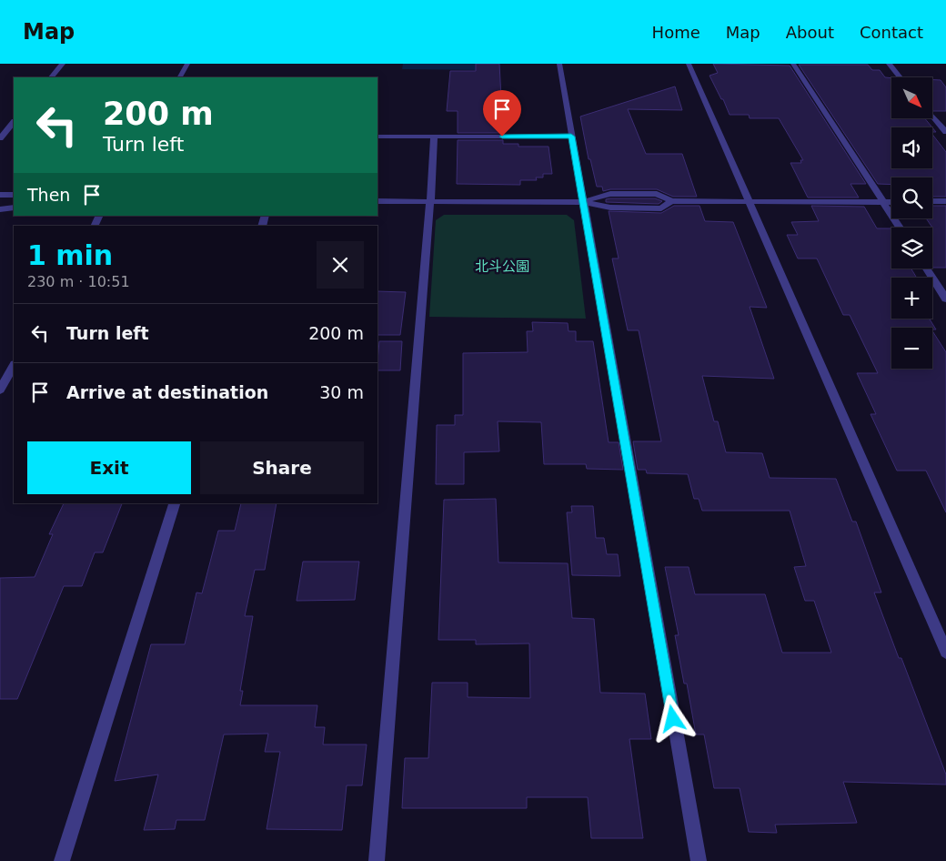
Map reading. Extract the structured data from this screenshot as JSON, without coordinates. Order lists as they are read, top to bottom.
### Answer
{
  "parks": ["北斗公園"],
  "north": "bottom right",
  "page": {
    "header": "Map",
    "nav": [
      "Home",
      "Map",
      "About",
      "Contact"
    ],
    "map_buttons": ["+", "−"],
    "turn": ["200 m", "Turn left"],
    "then": "Then",
    "heading": ["1 min", "230 m · 10:51"],
    "list": [
      {
        "name": "Turn left",
        "value": "200 m"
      },
      {
        "name": "Arrive at destination",
        "value": "30 m"
      }
    ],
    "buttons": ["Exit", "Share"]
  }
}
